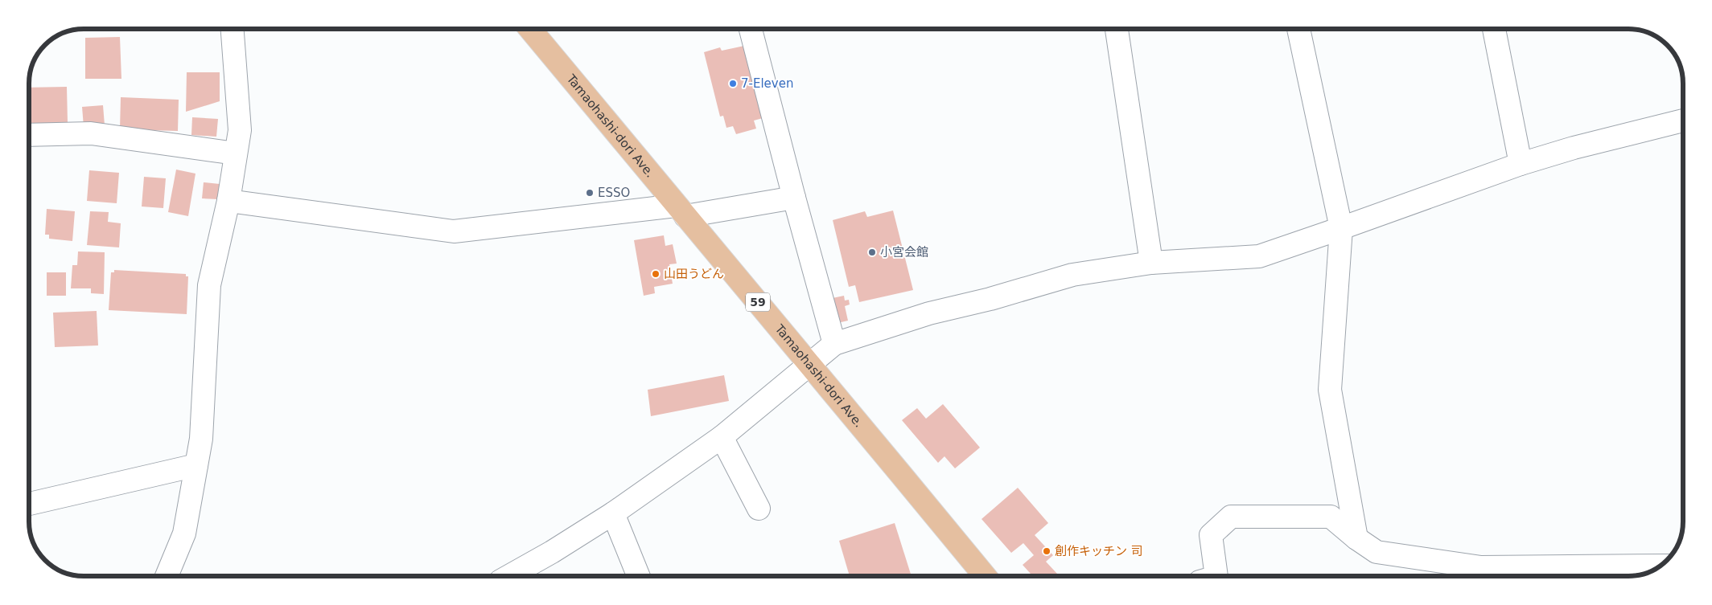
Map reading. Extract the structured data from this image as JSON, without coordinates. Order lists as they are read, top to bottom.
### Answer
{
  "streets": {
    "main road": ["Tamaohashi-dori Ave.", "59"]
  },
  "places": [
    "7-Eleven",
    "ESSO",
    "小宮会館",
    "山田うどん",
    "創作キッチン 司"
  ]
}
